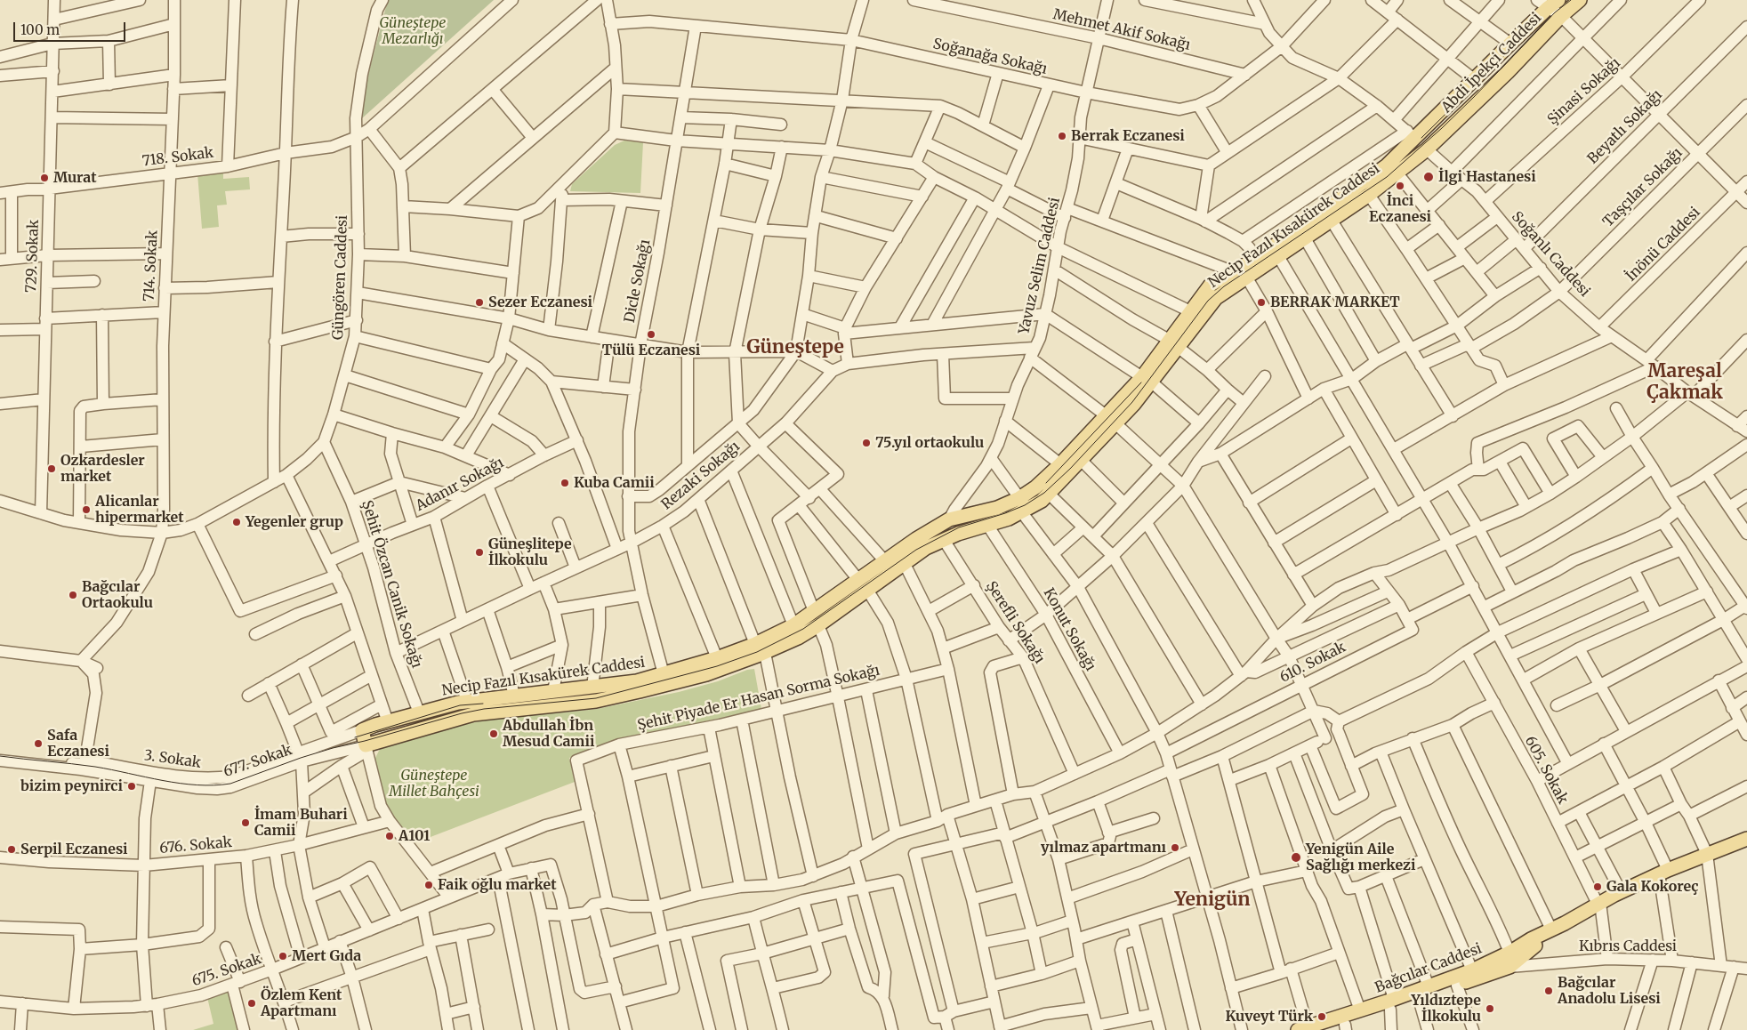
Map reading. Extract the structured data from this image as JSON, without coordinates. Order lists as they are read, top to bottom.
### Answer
{
  "streets": {
    "main road": ["Abdi İpekçi Caddesi", "Necip Fazıl Kısakürek Caddesi", "Bağcılar Caddesi"],
    "street": [
      "Mehmet Akif Sokağı",
      "Soğanağa Sokağı",
      "Şinasi Sokağı",
      "Beyatlı Sokağı",
      "718. Sokak",
      "Taşçılar Sokağı",
      "İnönü Caddesi",
      "Soğanlı Caddesi",
      "729. Sokak",
      "714. Sokak",
      "Yavuz Selim Caddesi",
      "Güngören Caddesi",
      "Dicle Sokağı",
      "Rezaki Sokağı",
      "Adanır Sokağı",
      "Şehit Özcan Canik Sokağı",
      "Şerefli Sokağı",
      "Konut Sokağı",
      "610. Sokak",
      "Şehit Piyade Er Hasan Sorma Sokağı",
      "3. Sokak",
      "677. Sokak",
      "605. Sokak",
      "676. Sokak",
      "Kıbrıs Caddesi",
      "675. Sokak"
    ]
  },
  "crossings": [
    ["Mehmet Akif Sokağı", "Soğanağa Sokağı"],
    ["Mehmet Akif Sokağı", "Yavuz Selim Caddesi"],
    ["Soğanağa Sokağı", "Yavuz Selim Caddesi"],
    ["Soğanağa Sokağı", "Dicle Sokağı"],
    ["Abdi İpekçi Caddesi", "Necip Fazıl Kısakürek Caddesi"],
    ["Abdi İpekçi Caddesi", "Soğanlı Caddesi"],
    ["Şinasi Sokağı", "Soğanlı Caddesi"],
    ["Beyatlı Sokağı", "Soğanlı Caddesi"],
    ["718. Sokak", "729. Sokak"],
    ["718. Sokak", "714. Sokak"],
    ["718. Sokak", "Güngören Caddesi"],
    ["Taşçılar Sokağı", "Soğanlı Caddesi"],
    ["Necip Fazıl Kısakürek Caddesi", "Soğanlı Caddesi"],
    ["Necip Fazıl Kısakürek Caddesi", "Yavuz Selim Caddesi"],
    ["Necip Fazıl Kısakürek Caddesi", "Dicle Sokağı"],
    ["Necip Fazıl Kısakürek Caddesi", "Şehit Özcan Canik Sokağı"],
    ["Necip Fazıl Kısakürek Caddesi", "Şerefli Sokağı"],
    ["Necip Fazıl Kısakürek Caddesi", "Konut Sokağı"],
    ["Necip Fazıl Kısakürek Caddesi", "3. Sokak"],
    ["Necip Fazıl Kısakürek Caddesi", "677. Sokak"],
    ["İnönü Caddesi", "Soğanlı Caddesi"],
    ["729. Sokak", "Güngören Caddesi"],
    ["714. Sokak", "Güngören Caddesi"],
    ["Yavuz Selim Caddesi", "Rezaki Sokağı"],
    ["Güngören Caddesi", "Şehit Özcan Canik Sokağı"],
    ["Dicle Sokağı", "Rezaki Sokağı"],
    ["Rezaki Sokağı", "Şehit Özcan Canik Sokağı"],
    ["Adanır Sokağı", "Şehit Özcan Canik Sokağı"],
    ["3. Sokak", "677. Sokak"],
    ["605. Sokak", "Kıbrıs Caddesi"],
    ["605. Sokak", "Bağcılar Caddesi"],
    ["Kıbrıs Caddesi", "Bağcılar Caddesi"]
  ],
  "districts": ["Güneştepe", "Mareşal Çakmak", "Yenigün"],
  "parks": ["Güneştepe Mezarlığı", "Güneştepe Millet Bahçesi"],
  "places": [
    "Berrak Eczanesi",
    "İlgi Hastanesi",
    "Murat",
    "İnci Eczanesi",
    "Sezer Eczanesi",
    "BERRAK MARKET",
    "Tülü Eczanesi",
    "75.yıl ortaokulu",
    "Ozkardesler market",
    "Kuba Camii",
    "Alicanlar hipermarket",
    "Yegenler grup",
    "Güneşlitepe İlkokulu",
    "Bağcılar Ortaokulu",
    "Abdullah İbn Mesud Camii",
    "Safa Eczanesi",
    "bizim peynirci",
    "İmam Buhari Camii",
    "A101",
    "yılmaz apartmanı",
    "Serpil Eczanesi",
    "Yenigün Aile Sağlığı merkezi",
    "Faik oğlu market",
    "Gala Kokoreç",
    "Mert Gıda",
    "Bağcılar Anadolu Lisesi",
    "Özlem Kent Apartmanı",
    "Yıldıztepe İlkokulu",
    "Kuveyt Türk"
  ],
  "scale_bar": "100 m"
}
